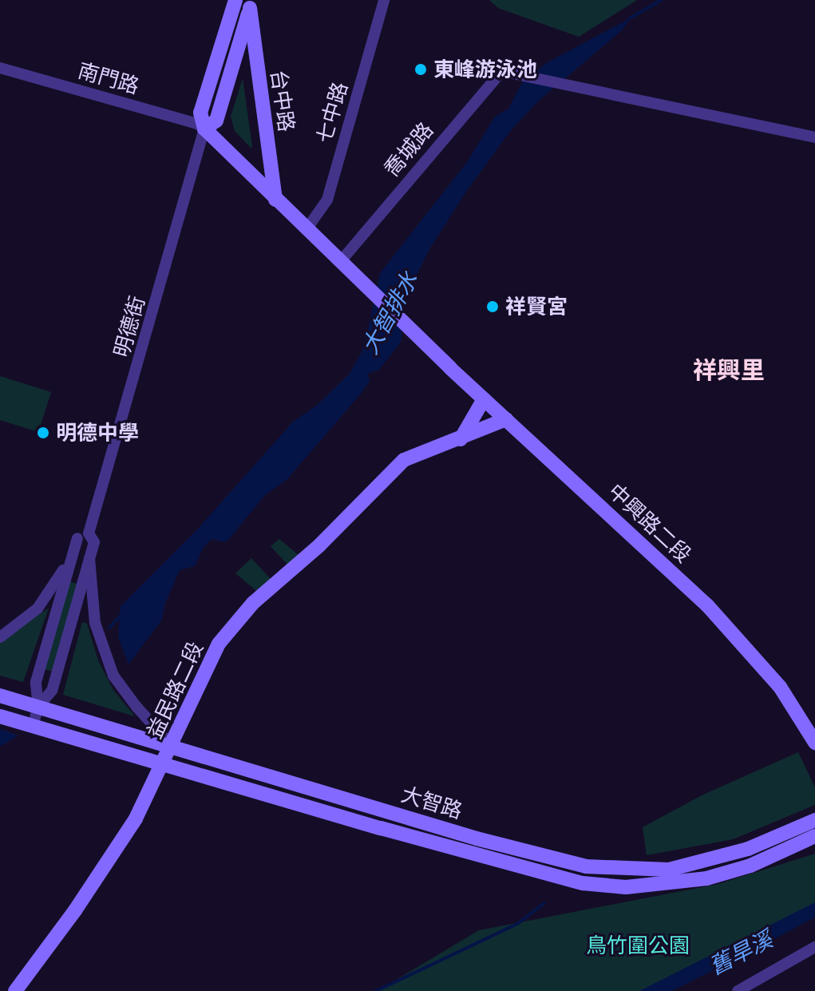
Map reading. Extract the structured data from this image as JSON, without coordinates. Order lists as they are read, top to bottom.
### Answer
{
  "streets": {
    "street": [
      "南門路",
      "台中路",
      "七中路",
      "喬城路",
      "明德街",
      "中興路二段",
      "益民路二段",
      "大智路"
    ]
  },
  "crossings": [
    ["南門路", "台中路"],
    ["南門路", "明德街"],
    ["台中路", "明德街"],
    ["喬城路", "中興路二段"],
    ["明德街", "大智路"],
    ["中興路二段", "益民路二段"],
    ["益民路二段", "大智路"]
  ],
  "districts": ["祥興里"],
  "water": ["大智排水", "舊旱溪"],
  "parks": ["鳥竹圍公園"],
  "places": ["東峰游泳池", "祥賢宮", "明德中學"]
}
